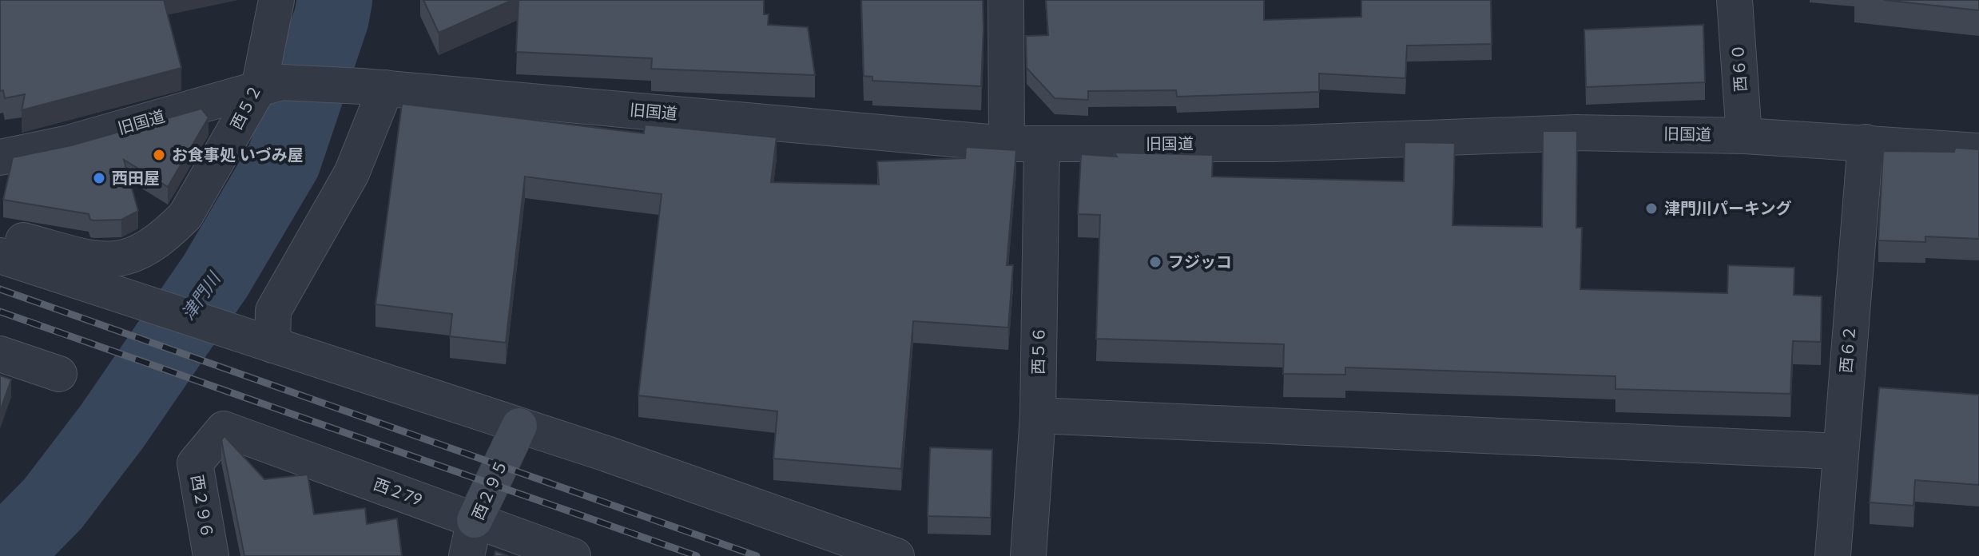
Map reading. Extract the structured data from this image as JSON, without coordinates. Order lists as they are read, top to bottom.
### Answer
{
  "streets": {
    "street": [
      "西６０",
      "西５２",
      "旧国道",
      "西６２",
      "西５６",
      "西２９５",
      "西２79",
      "西２９６"
    ]
  },
  "crossings": [
    ["西６０", "旧国道"],
    ["西５２", "旧国道"],
    ["旧国道", "西６２"],
    ["旧国道", "西５６"],
    ["西２９５", "西２79"],
    ["西２79", "西２９６"]
  ],
  "water": ["津門川"],
  "places": [
    "お食事処 いづみ屋",
    "西田屋",
    "津門川パーキング",
    "フジッコ"
  ]
}
